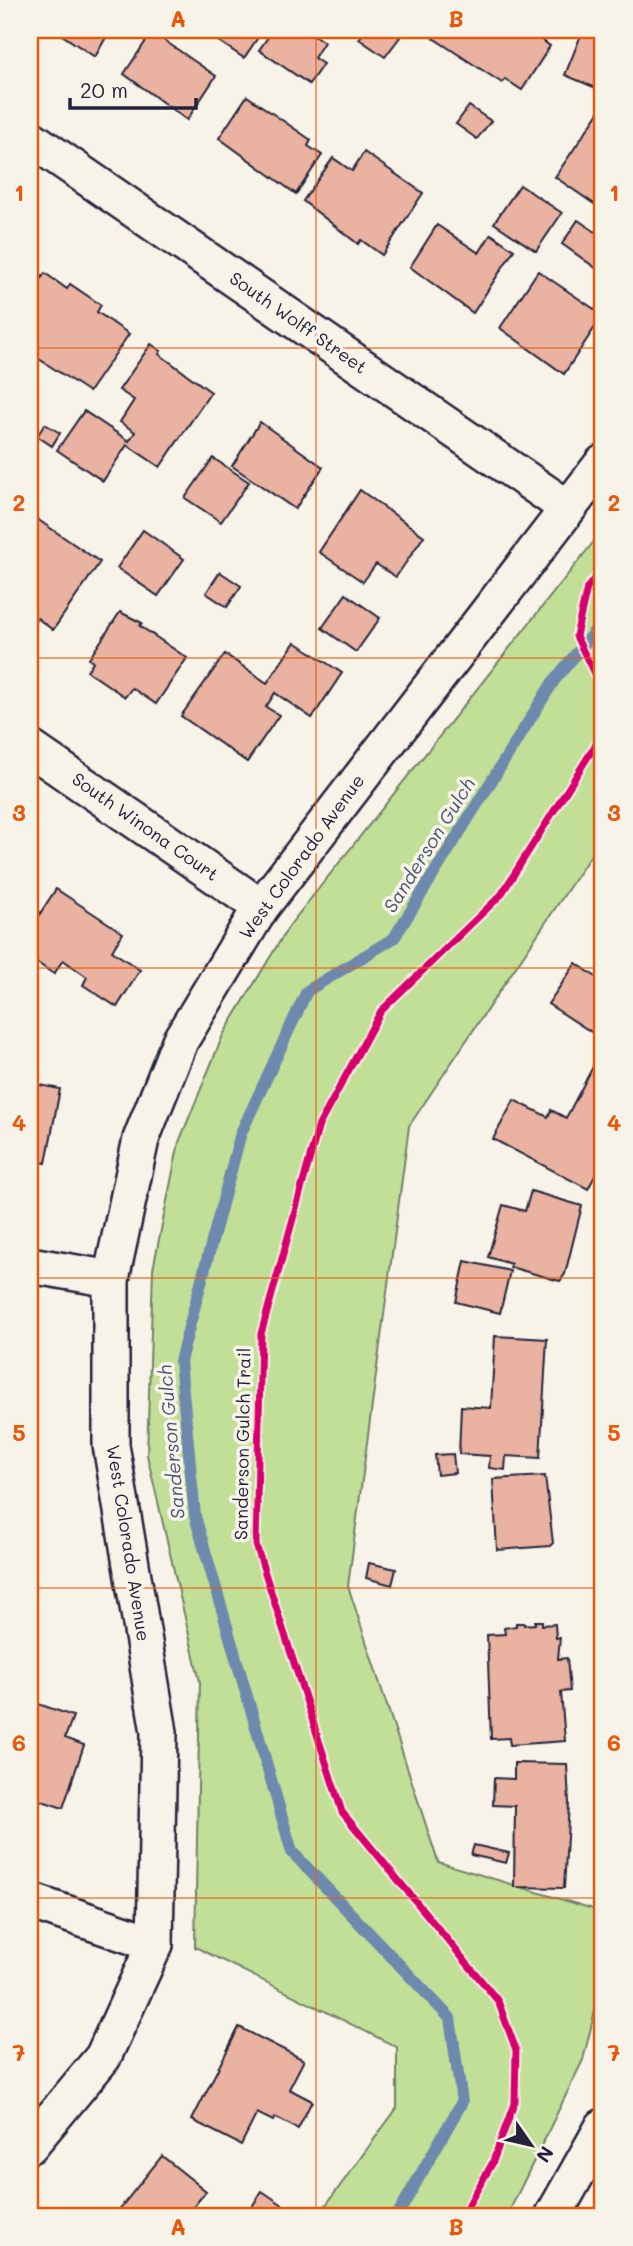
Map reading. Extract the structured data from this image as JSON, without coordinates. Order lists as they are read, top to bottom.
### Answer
{
  "streets": {
    "street": ["South Wolff Street", "South Winona Court", "West Colorado Avenue"],
    "cycle path": ["Sanderson Gulch Trail"]
  },
  "crossings": [
    ["South Wolff Street", "West Colorado Avenue"],
    ["South Winona Court", "West Colorado Avenue"]
  ],
  "water": ["Sanderson Gulch"],
  "scale_bar": "20 m",
  "north": "bottom right",
  "grid": {
    "columns": ["A", "B"],
    "rows": [
      "1",
      "2",
      "3",
      "4",
      "5",
      "6",
      "7"
    ]
  }
}
